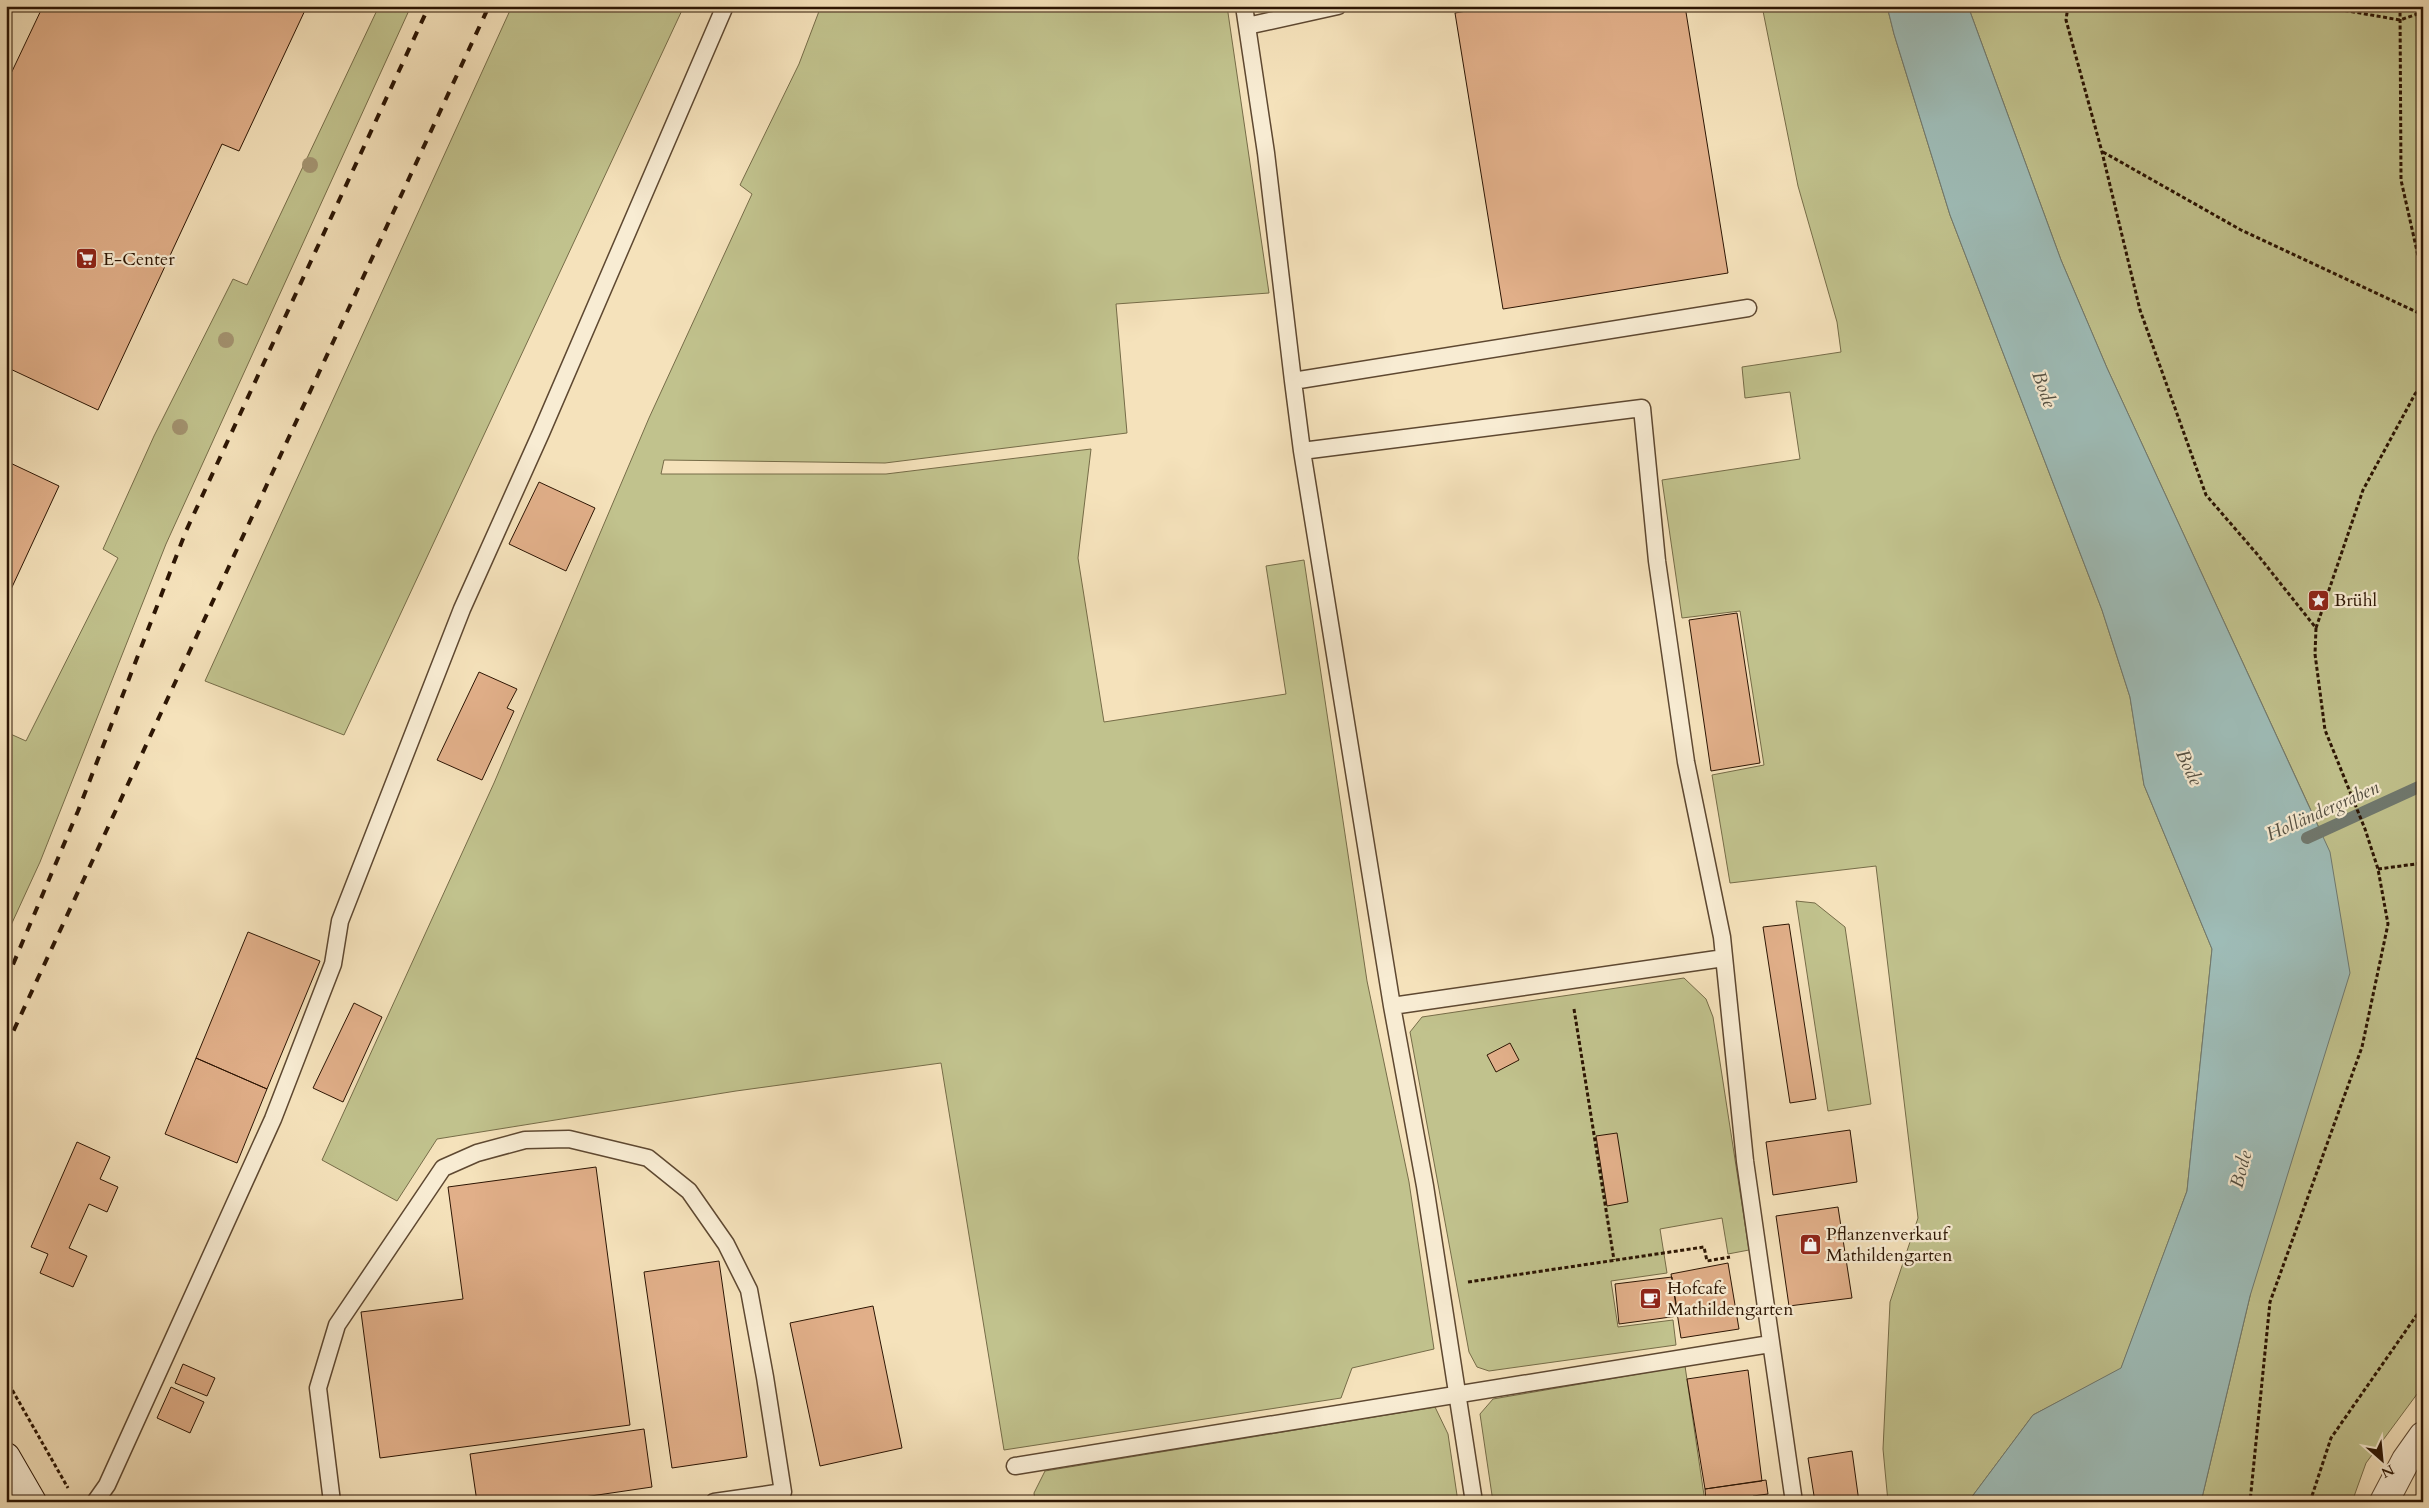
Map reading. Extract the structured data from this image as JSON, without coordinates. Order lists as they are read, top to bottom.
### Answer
{
  "water": ["Bode", "Holländergraben"],
  "places": {
    "supermarket": ["E-Center"],
    "place": ["Brühl"],
    "shop": ["Pflanzenverkauf Mathildengarten"],
    "cafe": ["Hofcafe Mathildengarten"]
  },
  "north": "bottom right"
}
